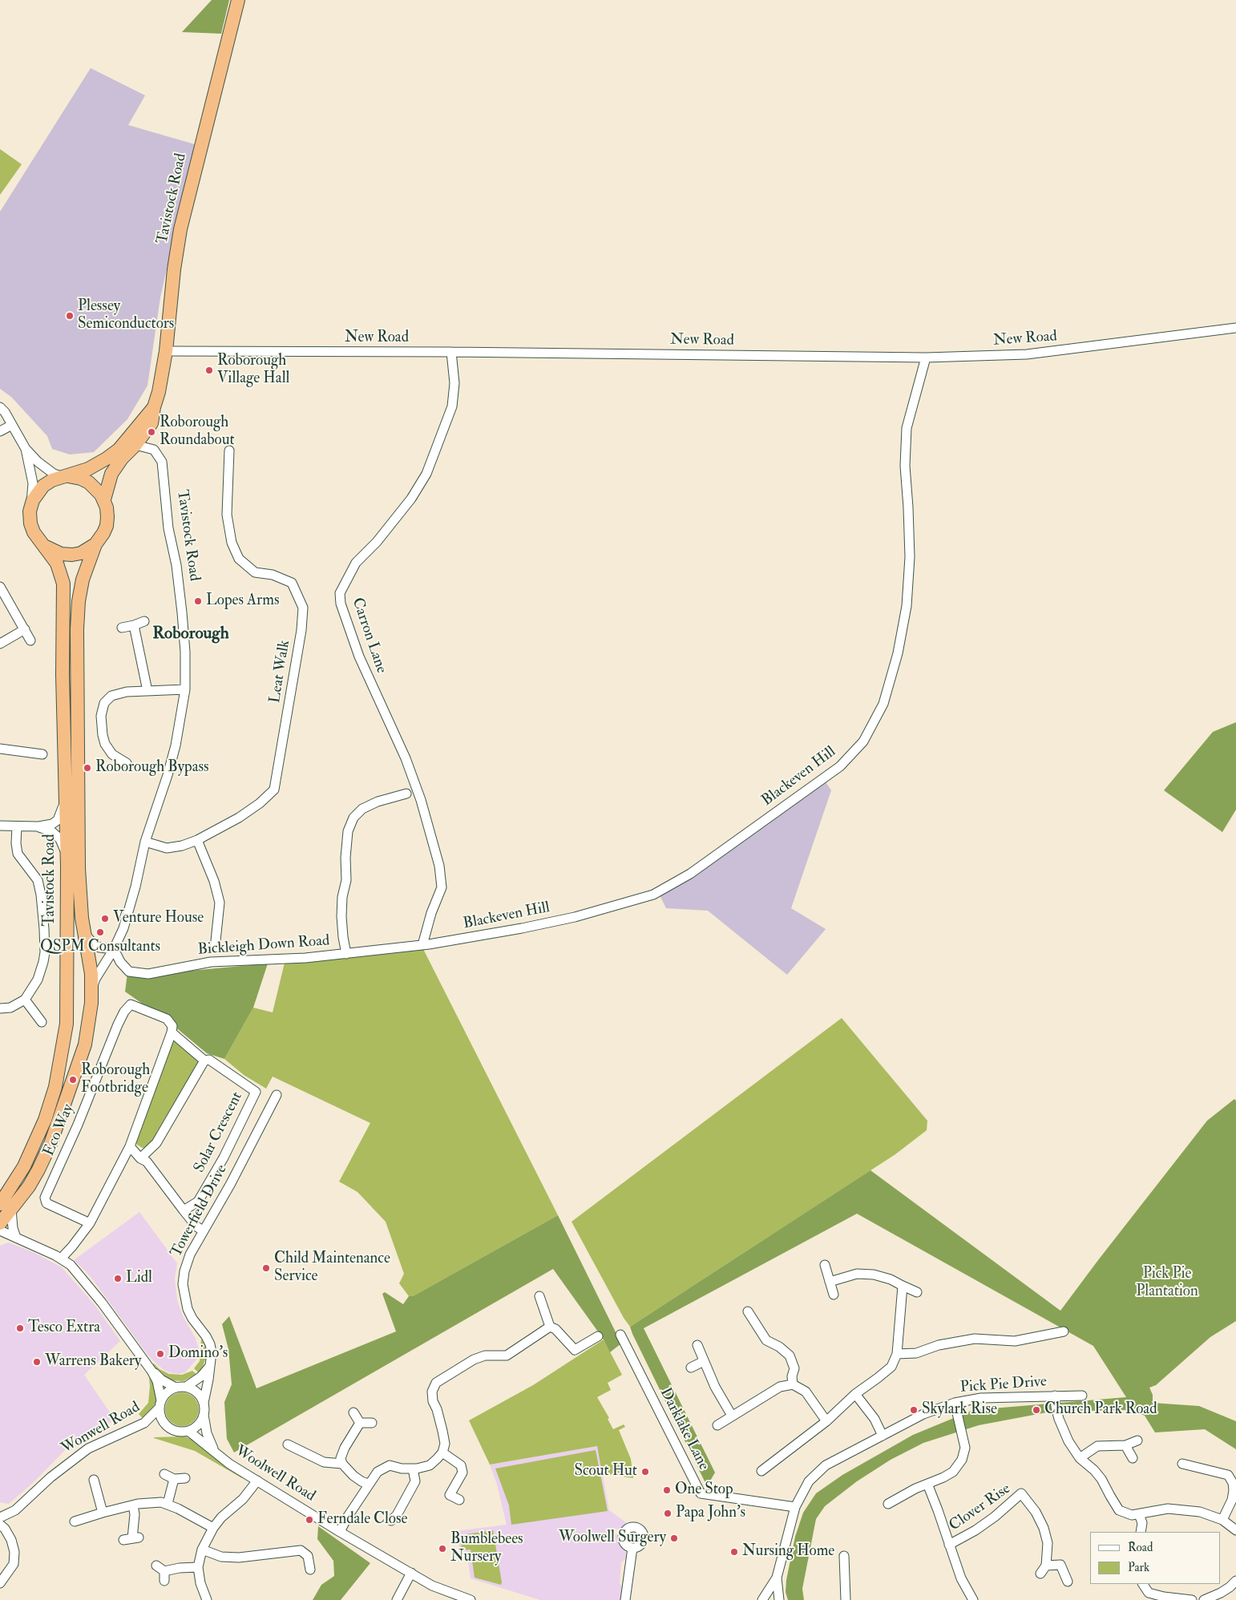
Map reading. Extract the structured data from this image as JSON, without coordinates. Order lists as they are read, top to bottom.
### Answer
{
  "streets": {
    "highway": ["Tavistock Road"],
    "street": [
      "New Road",
      "Carron Lane",
      "Leat Walk",
      "Blackeven Hill",
      "Bickleigh Down Road",
      "Eco Way",
      "Solar Crescent",
      "Towerfield Drive",
      "Pick Pie Drive",
      "Wonwell Road",
      "Darklake Lane",
      "Woolwell Road",
      "Clover Rise"
    ]
  },
  "crossings": [
    ["Tavistock Road", "New Road"],
    ["Tavistock Road", "Leat Walk"],
    ["Tavistock Road", "Bickleigh Down Road"],
    ["New Road", "Carron Lane"],
    ["New Road", "Blackeven Hill"],
    ["Carron Lane", "Blackeven Hill"],
    ["Carron Lane", "Bickleigh Down Road"],
    ["Blackeven Hill", "Bickleigh Down Road"],
    ["Towerfield Drive", "Wonwell Road"],
    ["Towerfield Drive", "Woolwell Road"],
    ["Pick Pie Drive", "Darklake Lane"],
    ["Wonwell Road", "Woolwell Road"]
  ],
  "districts": ["Roborough"],
  "parks": ["Pick Pie Plantation"],
  "places": [
    "Plessey Semiconductors",
    "Roborough Village Hall",
    "Roborough Roundabout",
    "Lopes Arms",
    "Roborough Bypass",
    "Venture House",
    "QSPM Consultants",
    "Roborough Footbridge",
    "Child Maintenance Service",
    "Lidl",
    "Tesco Extra",
    "Domino's",
    "Warrens Bakery",
    "Skylark Rise",
    "Church Park Road",
    "Scout Hut",
    "One Stop",
    "Papa John's",
    "Ferndale Close",
    "Woolwell Surgery",
    "Bumblebees Nursery",
    "Nursing Home"
  ],
  "legend": ["Road", "Park"]
}
